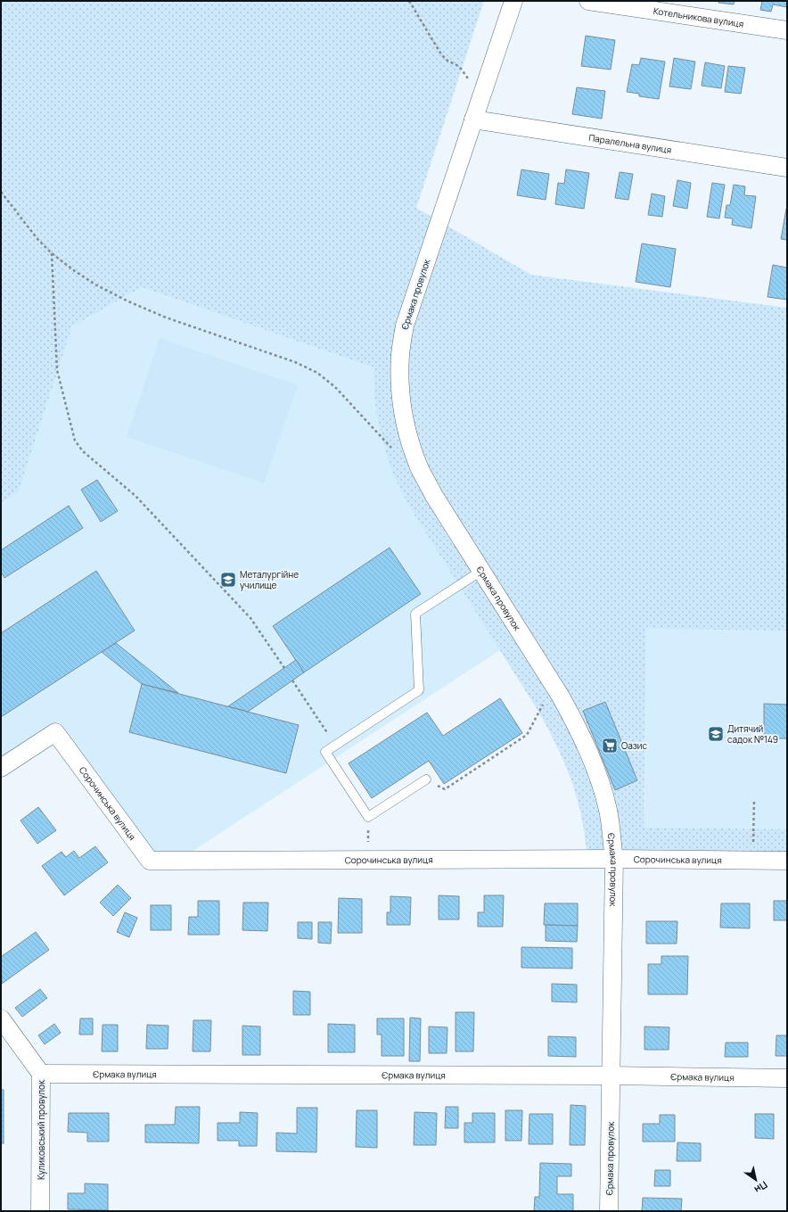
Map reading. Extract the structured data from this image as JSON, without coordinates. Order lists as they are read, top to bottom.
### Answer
{
  "streets": {
    "street": [
      "Котельникова вулиця",
      "Паралельна вулиця",
      "Єрмака провулок",
      "Сорочинська вулиця",
      "Єрмака вулиця",
      "Куликовський провулок"
    ]
  },
  "crossings": [
    ["Паралельна вулиця", "Єрмака провулок"],
    ["Єрмака провулок", "Сорочинська вулиця"],
    ["Єрмака провулок", "Єрмака вулиця"],
    ["Єрмака вулиця", "Куликовський провулок"]
  ],
  "places": {
    "school or university": ["Металургійне училище", "Дитячий садок №149"],
    "supermarket": ["Оазис"]
  },
  "north": "bottom right"
}
